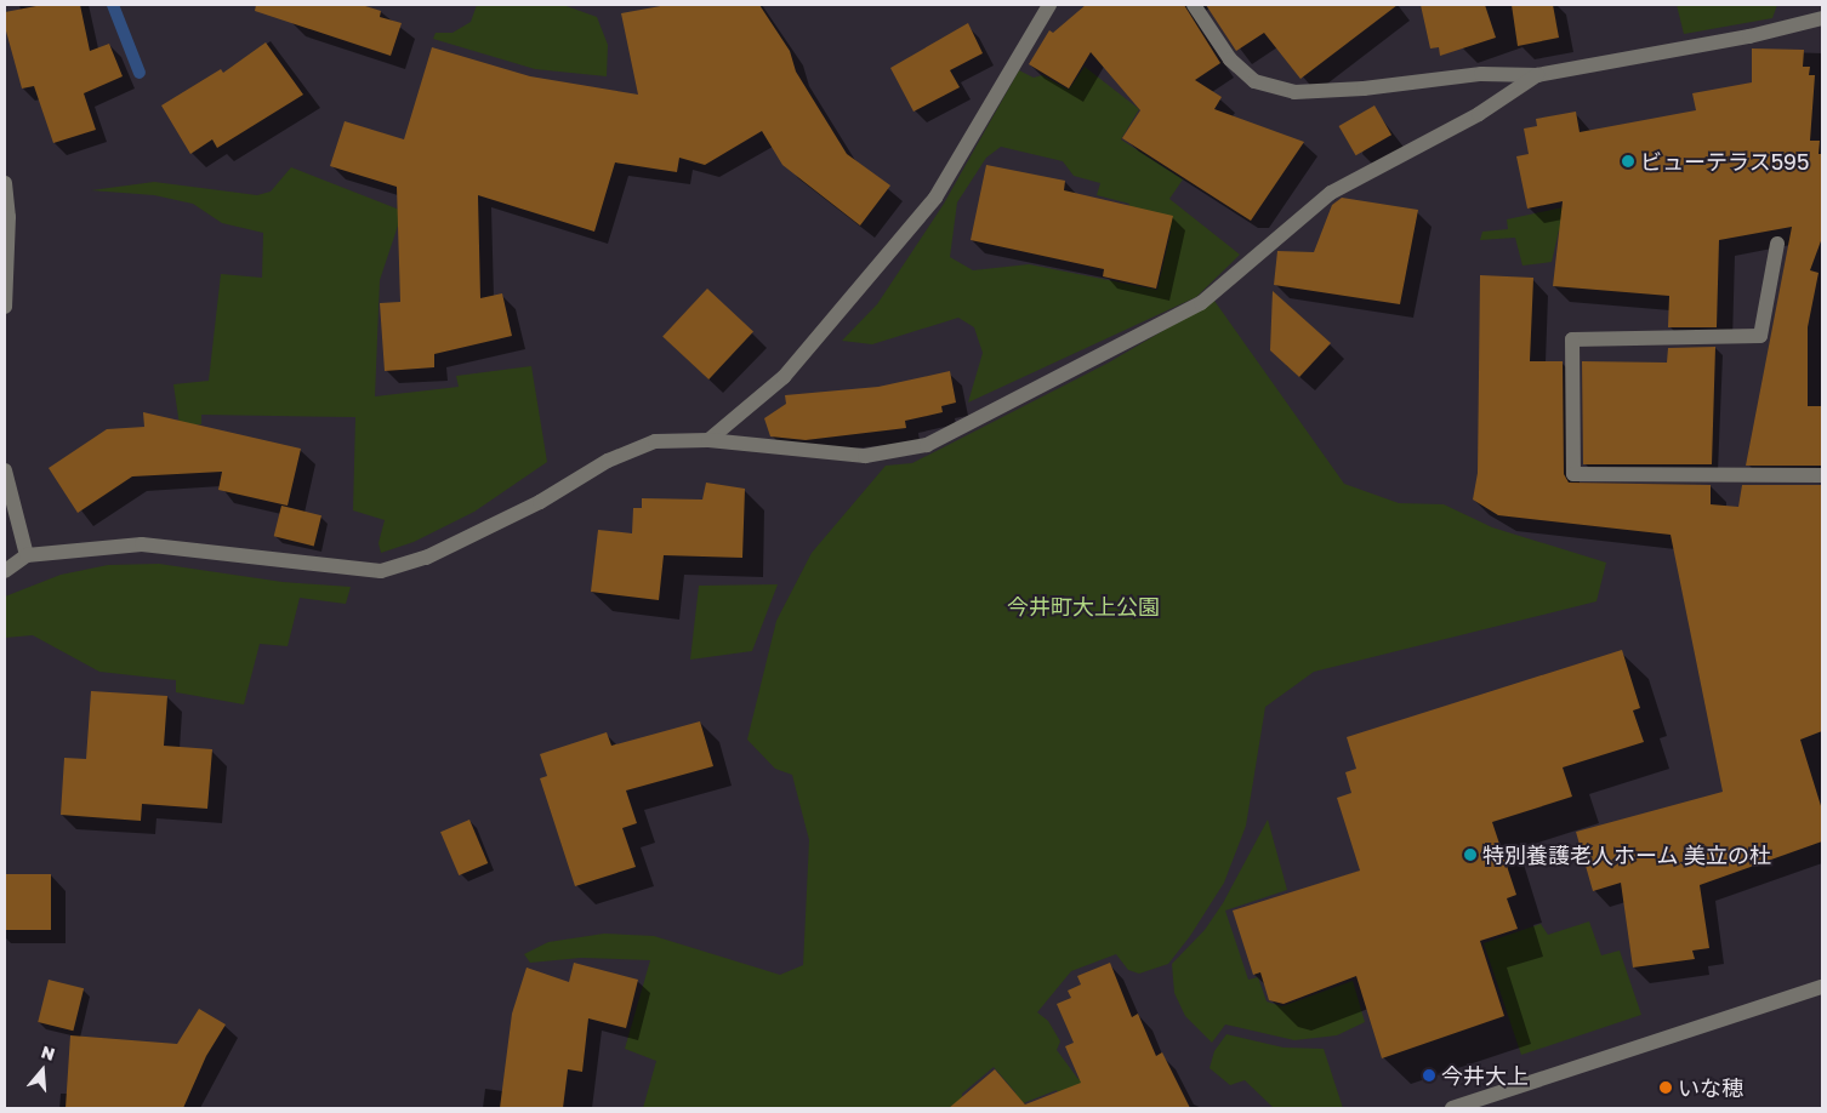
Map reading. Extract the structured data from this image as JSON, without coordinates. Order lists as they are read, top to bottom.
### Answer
{
  "parks": ["今井町大上公園"],
  "places": [
    "ビューテラス595",
    "特別養護老人ホーム 美立の杜",
    "今井大上",
    "いな穂"
  ],
  "north": "top"
}
